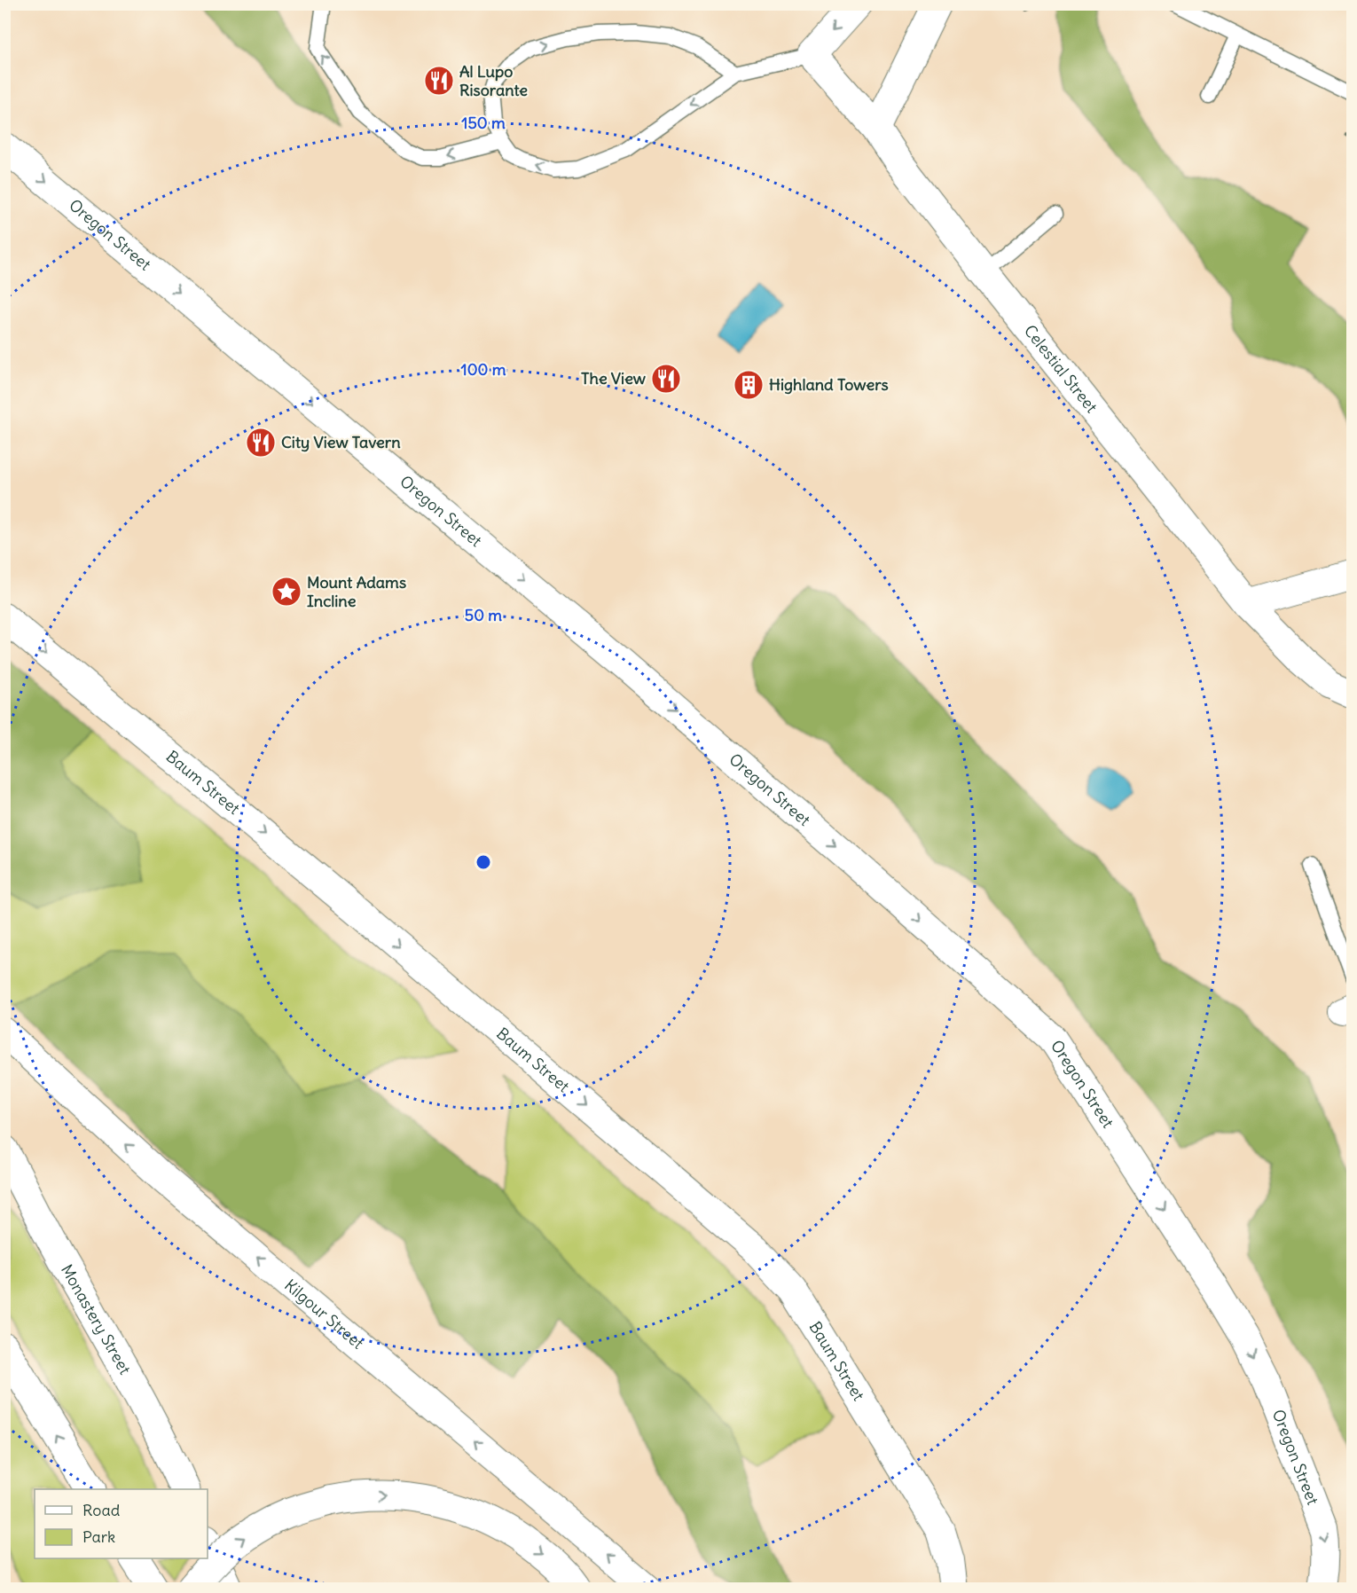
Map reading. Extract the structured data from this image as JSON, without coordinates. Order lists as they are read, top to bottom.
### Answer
{
  "streets": {
    "main road": ["Monastery Street"],
    "street": [
      "Oregon Street",
      "Celestial Street",
      "Baum Street",
      "Kilgour Street"
    ]
  },
  "one_way": ["Oregon Street", "Baum Street", "Kilgour Street"],
  "places": {
    "restaurant": ["Al Lupo Risorante", "The View", "City View Tavern"],
    "building": ["Highland Towers"],
    "place": ["Mount Adams Incline"]
  },
  "legend": ["Road", "Park"],
  "rings": ["150 m", "100 m", "50 m"]
}
